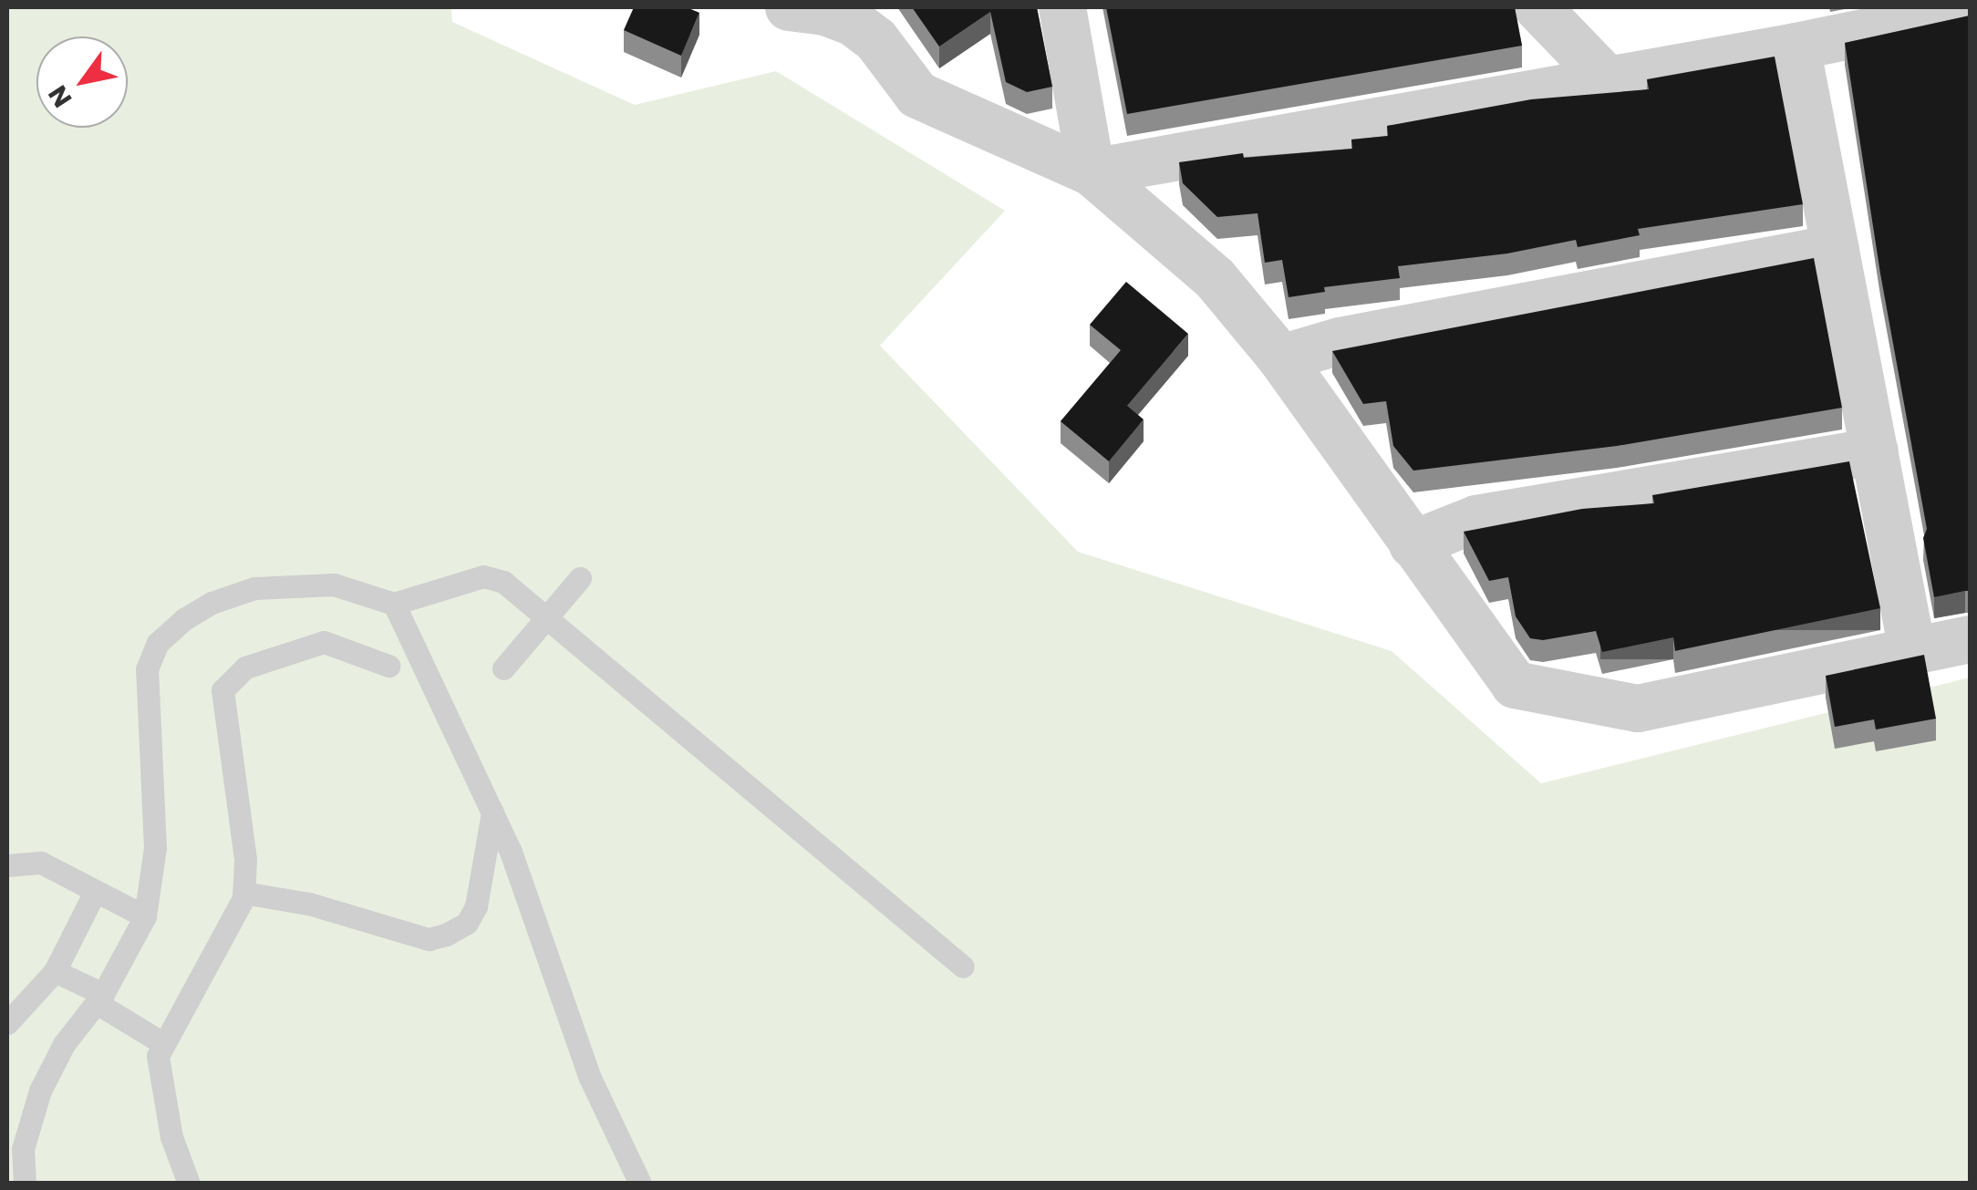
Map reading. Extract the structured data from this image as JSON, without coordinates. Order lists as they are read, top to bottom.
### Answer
{
  "north": "bottom left"
}
